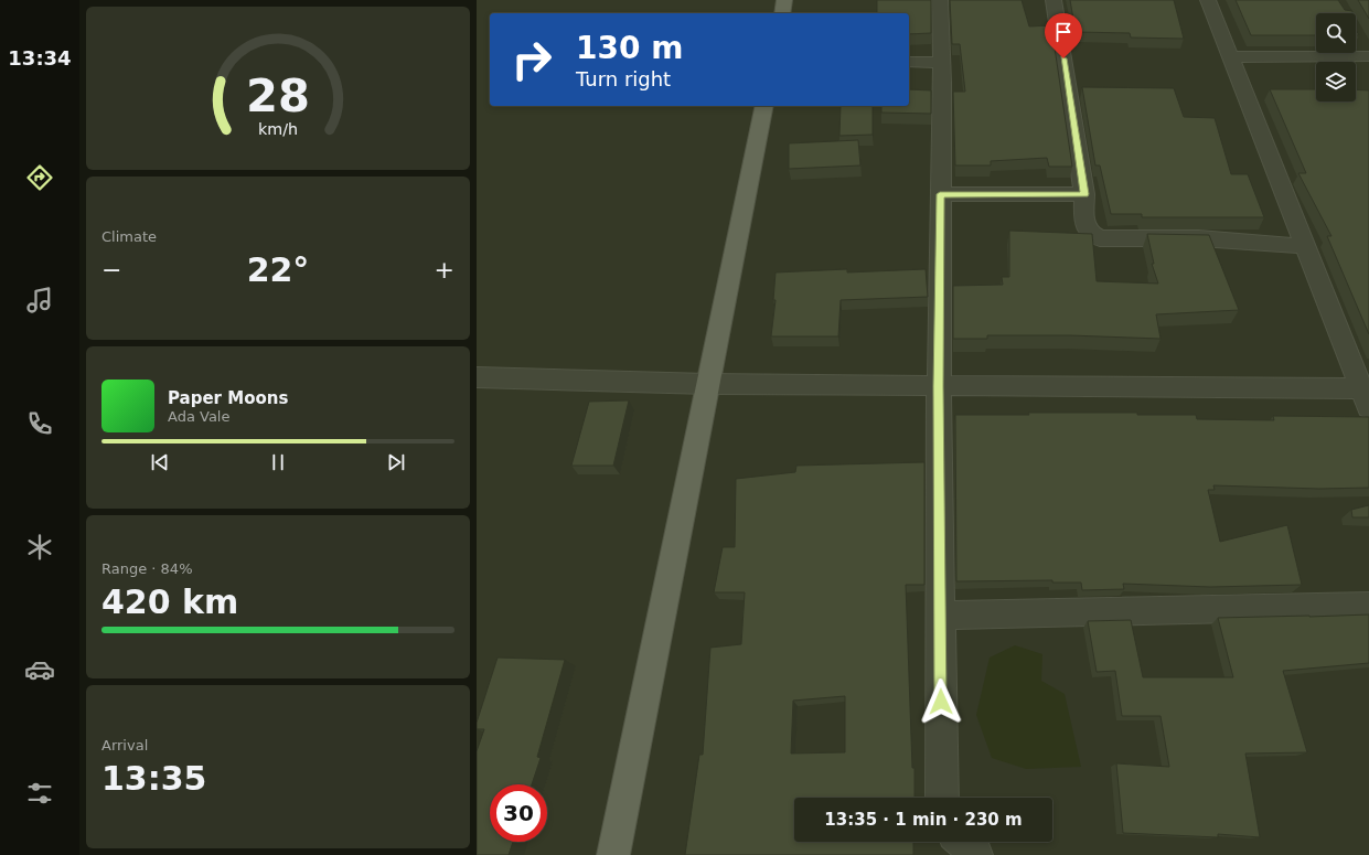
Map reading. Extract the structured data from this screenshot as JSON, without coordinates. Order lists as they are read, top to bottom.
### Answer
{
  "page": {
    "tabs": "13:34",
    "turn": ["130 m", "Turn right"],
    "tile": [
      "Climate",
      ["Range · 84%", "420 km"],
      ["Arrival", "13:35"]
    ],
    "heat": ["−", "22°", "+"],
    "song": ["Paper Moons", "Ada Vale"],
    "limit": "30",
    "trip": "13:35 · 1 min · 230 m",
    "gauge": ["28", "km/h"]
  }
}
